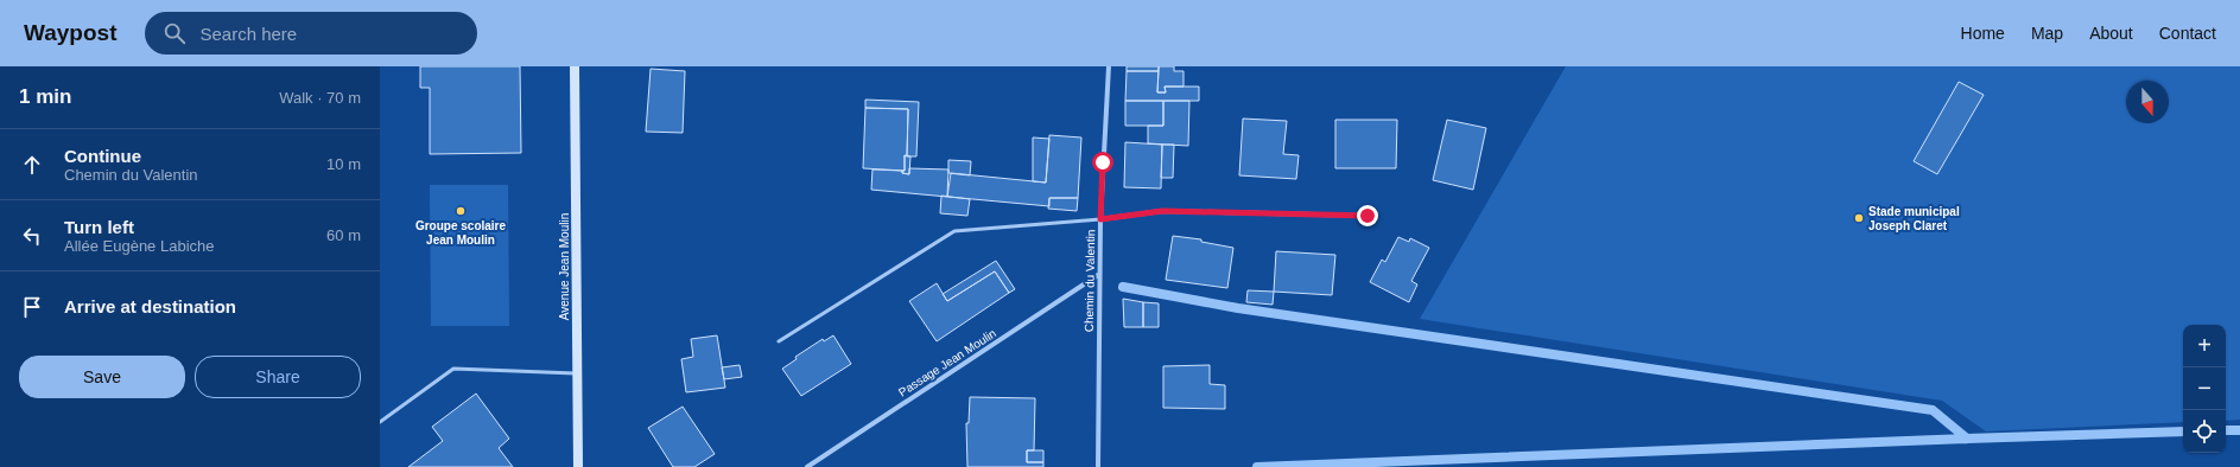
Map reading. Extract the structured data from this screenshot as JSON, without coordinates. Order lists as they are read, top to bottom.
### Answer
{
  "streets": {
    "street": ["Avenue Jean Moulin", "Chemin du Valentin", "Passage Jean Moulin"]
  },
  "crossings": [
    ["Chemin du Valentin", "Passage Jean Moulin"]
  ],
  "places": ["Groupe scolaire Jean Moulin", "Stade municipal Joseph Claret"],
  "north": "bottom",
  "page": {
    "header": "Waypost",
    "search": "Search here",
    "nav": [
      "Home",
      "Map",
      "About",
      "Contact"
    ],
    "heading": ["1 min", "Walk · 70 m"],
    "list": [
      ["Continue", "Chemin du Valentin", "10 m"],
      ["Turn left", "Allée Eugène Labiche", "60 m"],
      "Arrive at destination"
    ],
    "map_buttons": ["+", "−"],
    "buttons": ["Save", "Share"]
  }
}
